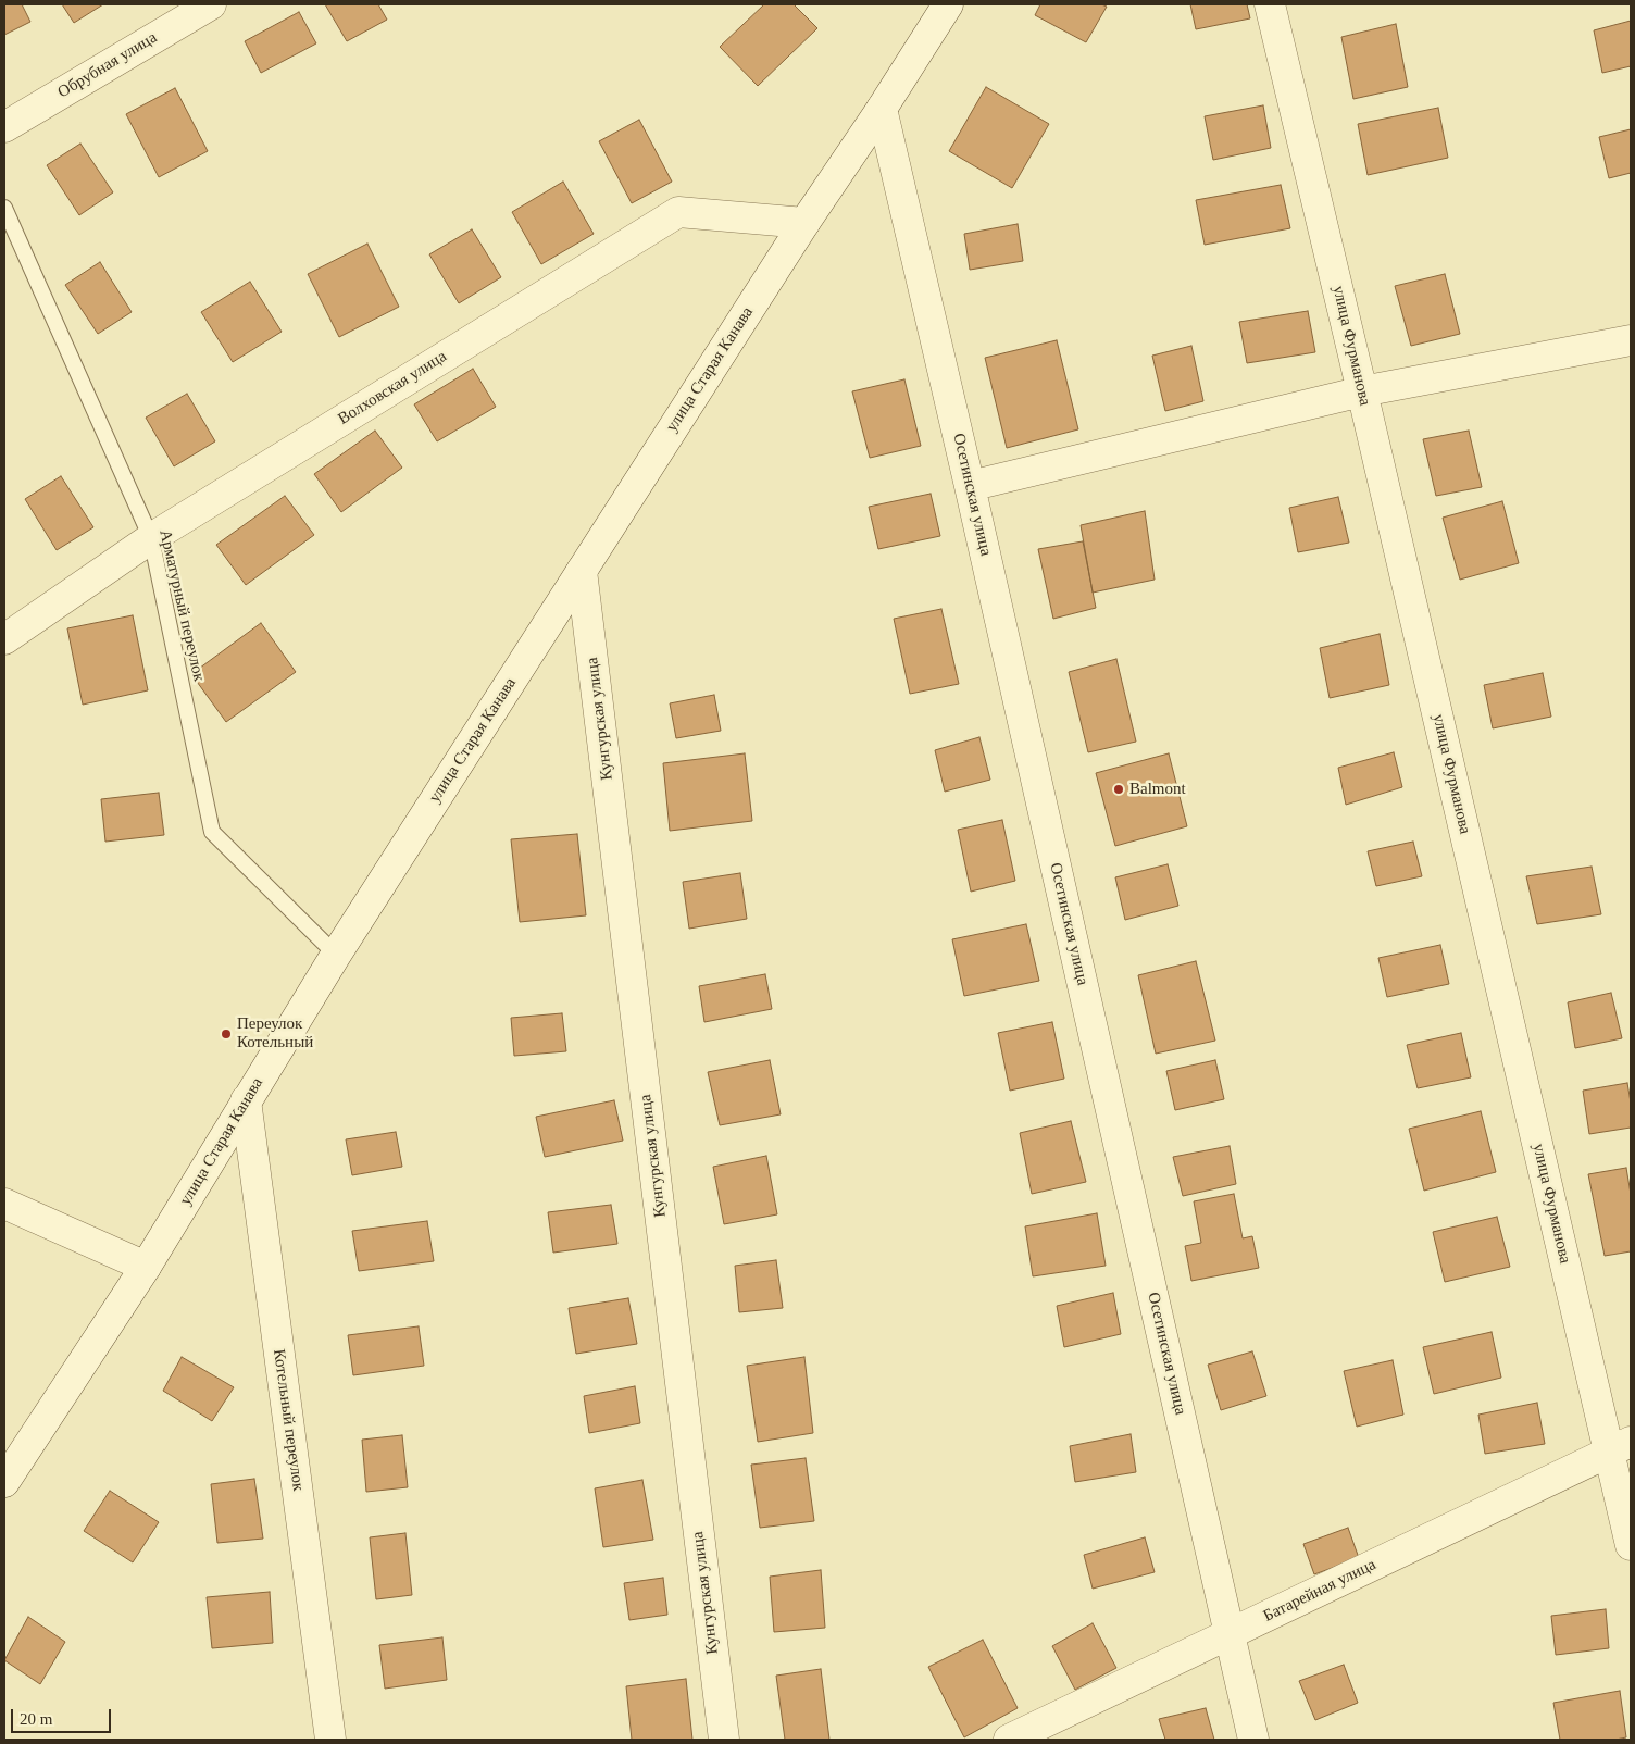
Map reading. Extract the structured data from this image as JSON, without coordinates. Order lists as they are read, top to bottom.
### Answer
{
  "streets": {
    "street": [
      "Обрубная улица",
      "улица Фурманова",
      "улица Старая Канава",
      "Волховская улица",
      "Осетинская улица",
      "Кунгурская улица",
      "Котельный переулок",
      "Батарейная улица"
    ],
    "lane": ["Арматурный переулок"]
  },
  "crossings": [
    ["улица Фурманова", "Батарейная улица"],
    ["улица Старая Канава", "Волховская улица"],
    ["улица Старая Канава", "Осетинская улица"],
    ["улица Старая Канава", "Арматурный переулок"],
    ["улица Старая Канава", "Кунгурская улица"],
    ["улица Старая Канава", "Котельный переулок"],
    ["Волховская улица", "Арматурный переулок"],
    ["Осетинская улица", "Батарейная улица"]
  ],
  "places": ["Balmont", "Переулок Котельный"],
  "scale_bar": "20 m"
}
